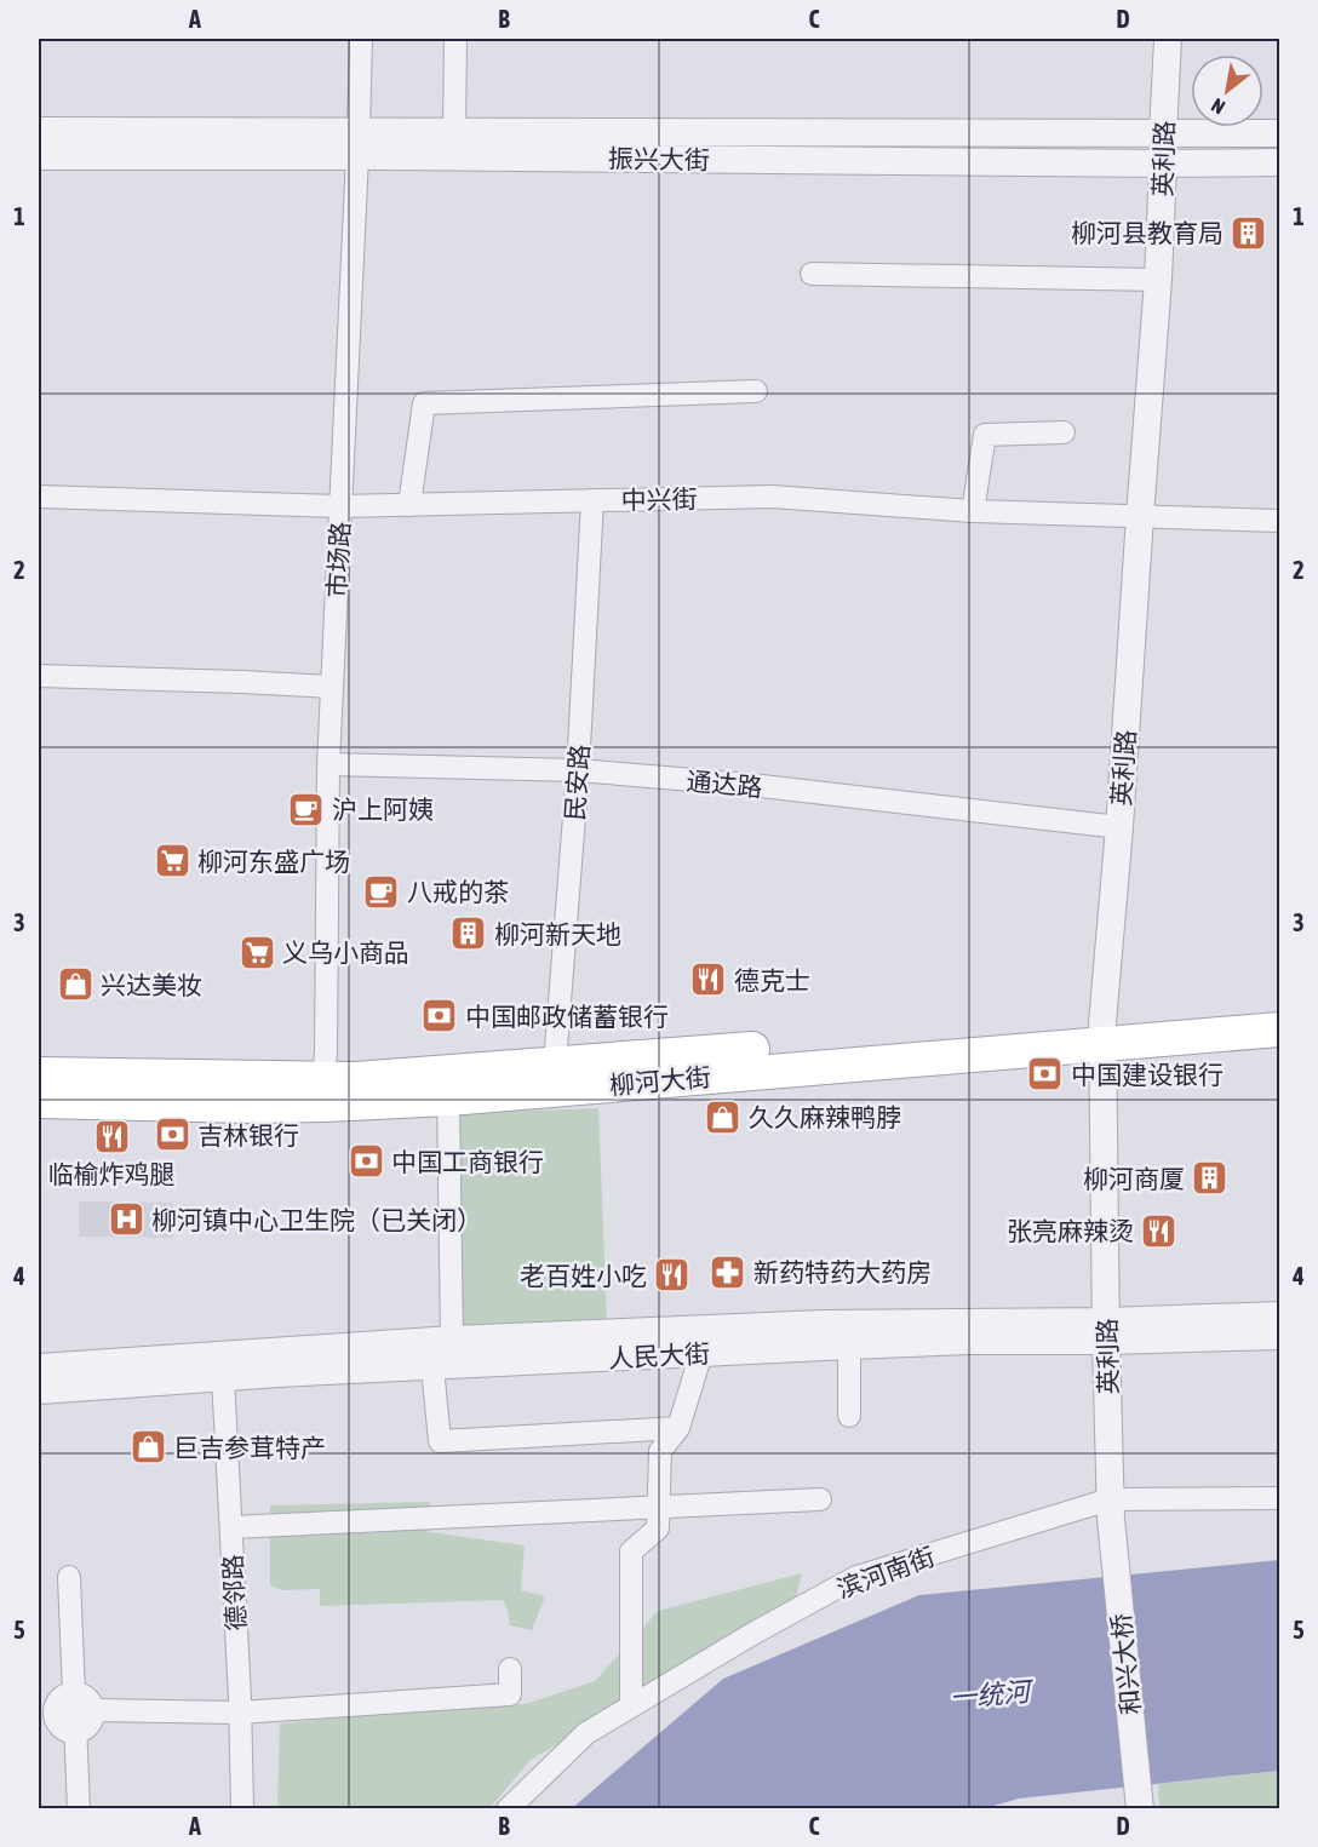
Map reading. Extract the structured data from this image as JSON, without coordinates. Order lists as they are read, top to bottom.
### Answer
{
  "streets": {
    "main road": ["柳河大街"],
    "street": [
      "振兴大街",
      "英利路",
      "中兴街",
      "市场路",
      "民安路",
      "通达路",
      "人民大街",
      "滨河南街",
      "德邻路",
      "和兴大桥"
    ]
  },
  "crossings": [
    ["振兴大街", "英利路"],
    ["振兴大街", "市场路"],
    ["英利路", "中兴街"],
    ["英利路", "通达路"],
    ["英利路", "柳河大街"],
    ["英利路", "人民大街"],
    ["英利路", "滨河南街"],
    ["英利路", "和兴大桥"],
    ["中兴街", "市场路"],
    ["中兴街", "民安路"],
    ["市场路", "通达路"],
    ["市场路", "柳河大街"],
    ["民安路", "通达路"],
    ["民安路", "柳河大街"],
    ["人民大街", "德邻路"],
    ["滨河南街", "和兴大桥"]
  ],
  "water": ["一统河"],
  "places": {
    "building": ["柳河县教育局", "柳河新天地", "柳河商厦"],
    "cafe": ["沪上阿姨", "八戒的茶"],
    "supermarket": ["柳河东盛广场", "义乌小商品"],
    "restaurant": [
      "德克士",
      "临榆炸鸡腿",
      "张亮麻辣烫",
      "老百姓小吃"
    ],
    "shop": ["兴达美妆", "久久麻辣鸭脖", "巨吉参茸特产"],
    "bank": [
      "中国邮政储蓄银行",
      "中国建设银行",
      "吉林银行",
      "中国工商银行"
    ],
    "hospital": ["柳河镇中心卫生院（已关闭）"],
    "pharmacy": ["新药特药大药房"]
  },
  "north": "bottom left",
  "grid": {
    "columns": [
      "A",
      "B",
      "C",
      "D"
    ],
    "rows": [
      "1",
      "2",
      "3",
      "4",
      "5"
    ]
  }
}
